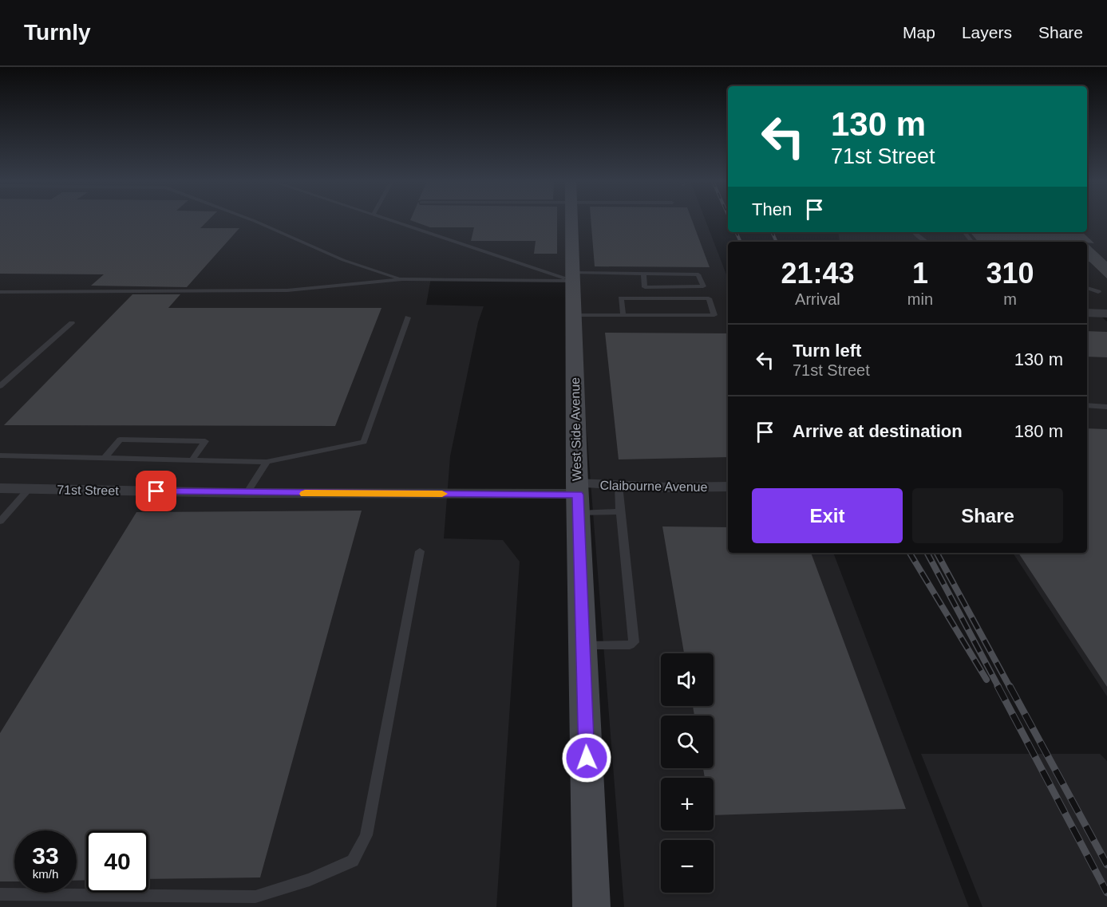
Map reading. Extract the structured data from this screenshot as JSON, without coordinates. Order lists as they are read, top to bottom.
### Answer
{
  "streets": {
    "street": ["West Side Avenue", "Claibourne Avenue", "71st Street"]
  },
  "crossings": [
    ["West Side Avenue", "Claibourne Avenue"],
    ["West Side Avenue", "71st Street"],
    ["Claibourne Avenue", "71st Street"]
  ],
  "page": {
    "header": "Turnly",
    "nav": ["Map", "Layers", "Share"],
    "turn": ["130 m", "71st Street"],
    "then": "Then",
    "eta": [
      "21:43",
      "Arrival",
      "1",
      "min",
      "310",
      "m"
    ],
    "list": [
      {
        "name": "Turn left",
        "note": "71st Street",
        "value": "130 m"
      },
      {
        "name": "Arrive at destination",
        "value": "180 m"
      }
    ],
    "buttons": ["Exit", "Share"],
    "map_buttons": ["+", "−"],
    "speed": "33 km/h",
    "limit": "40"
  }
}
